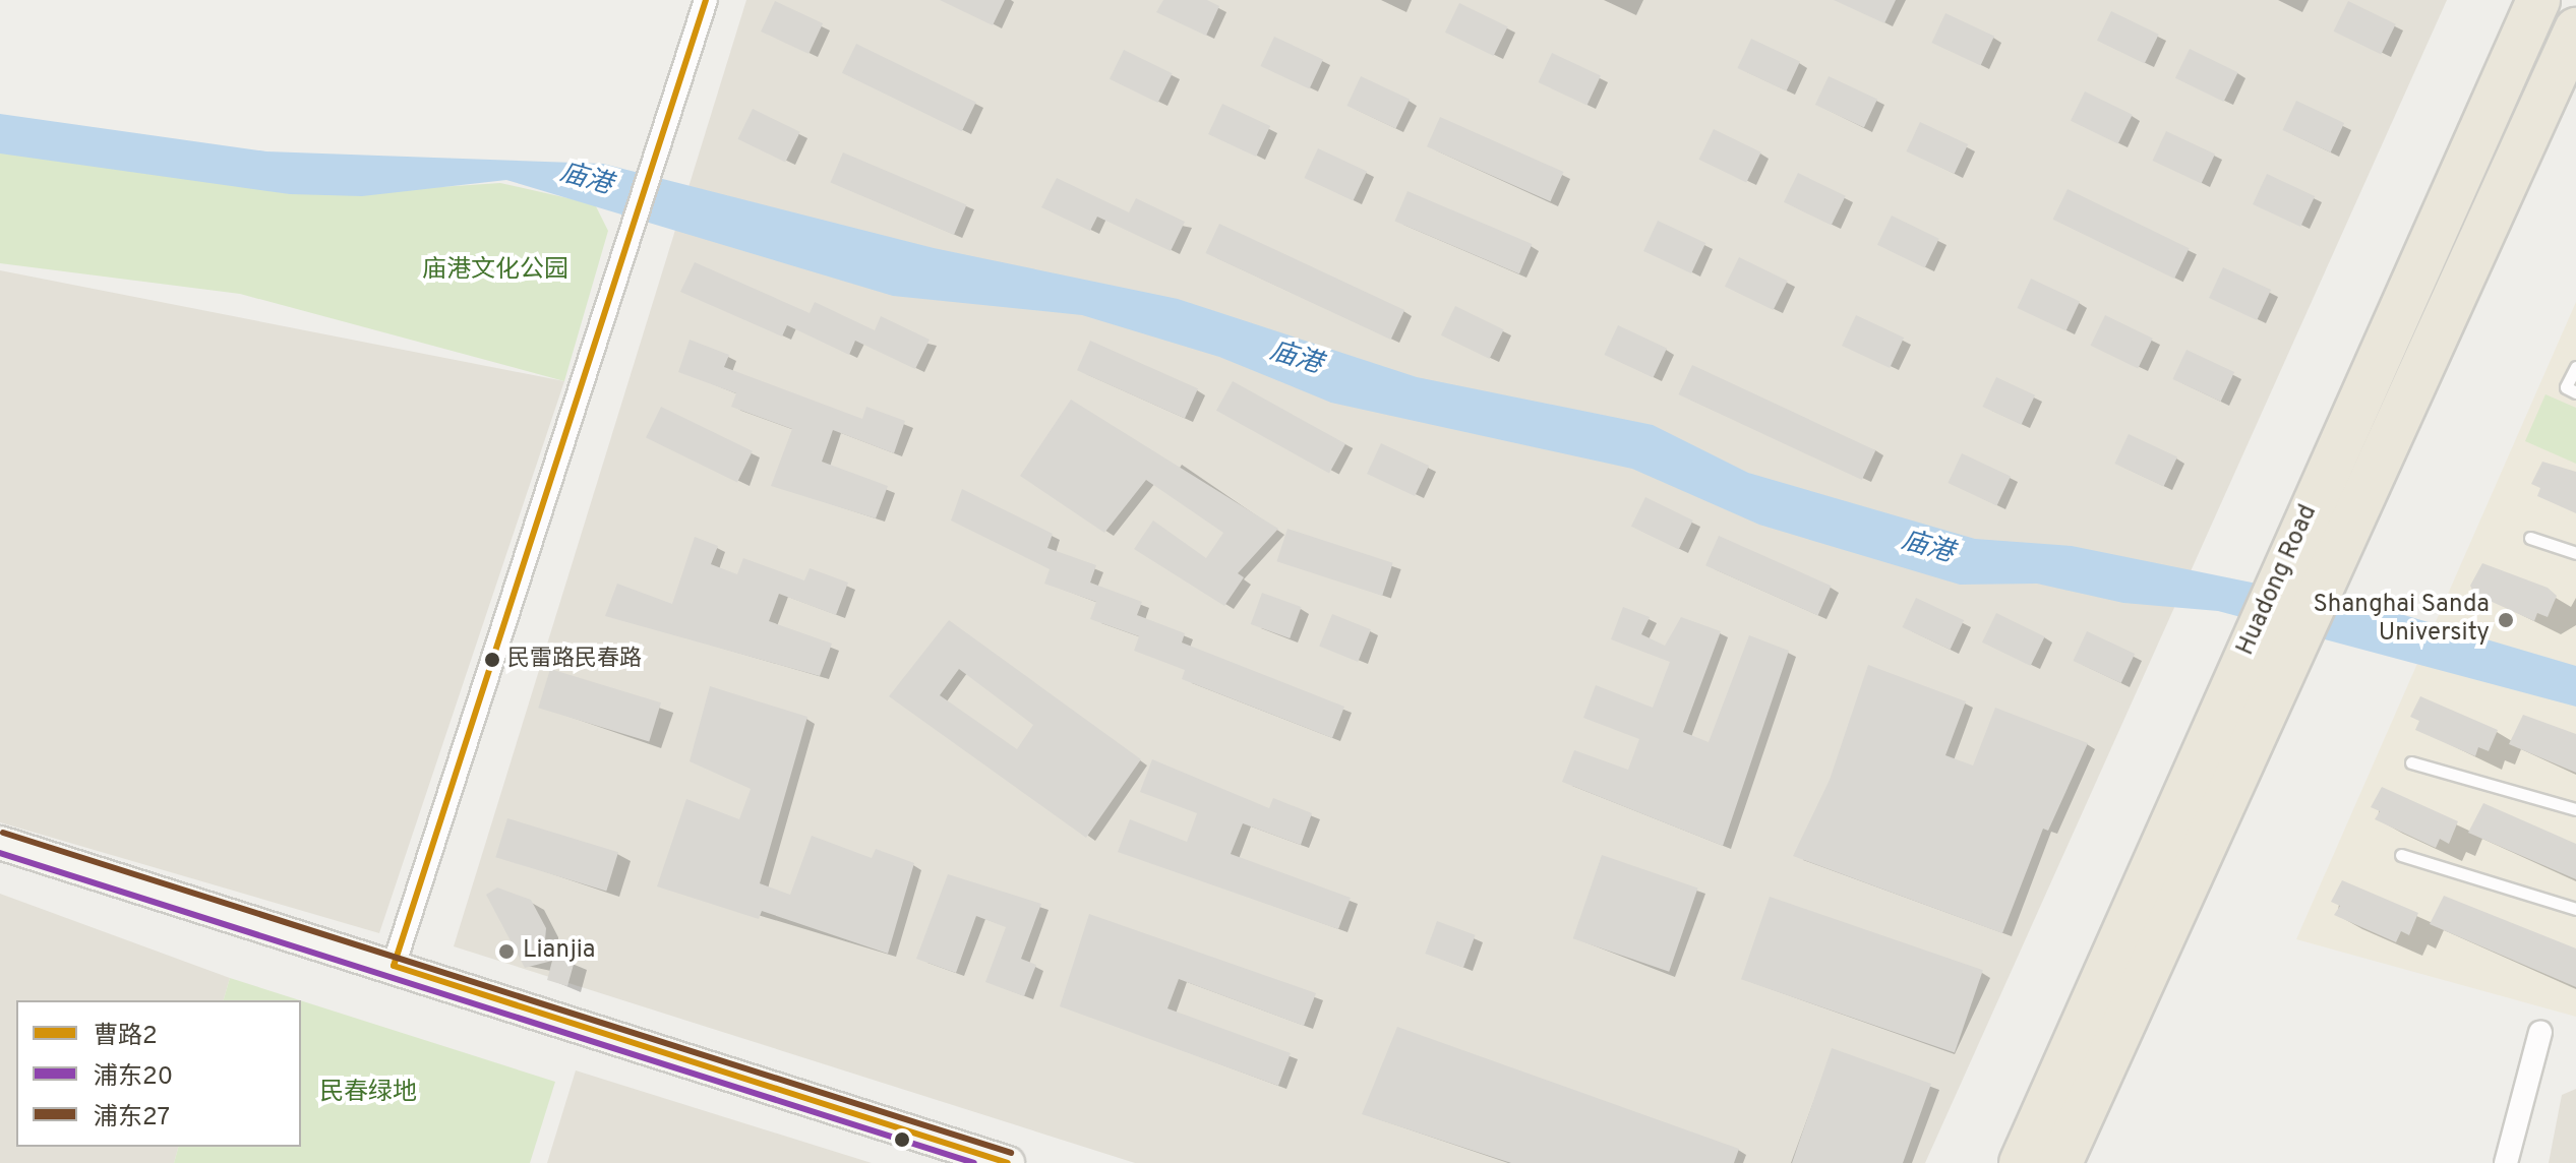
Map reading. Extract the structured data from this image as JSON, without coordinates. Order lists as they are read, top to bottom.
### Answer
{
  "streets": {
    "highway": ["Huadong Road"]
  },
  "water": ["庙港"],
  "parks": ["庙港文化公园", "民春绿地"],
  "places": ["Shanghai Sanda University", "民雷路民春路", "Lianjia"],
  "lines": ["transit line 曹路2", "transit line 浦东27", "transit line 浦东20"],
  "legend": ["曹路2", "浦东20", "浦东27"]
}
